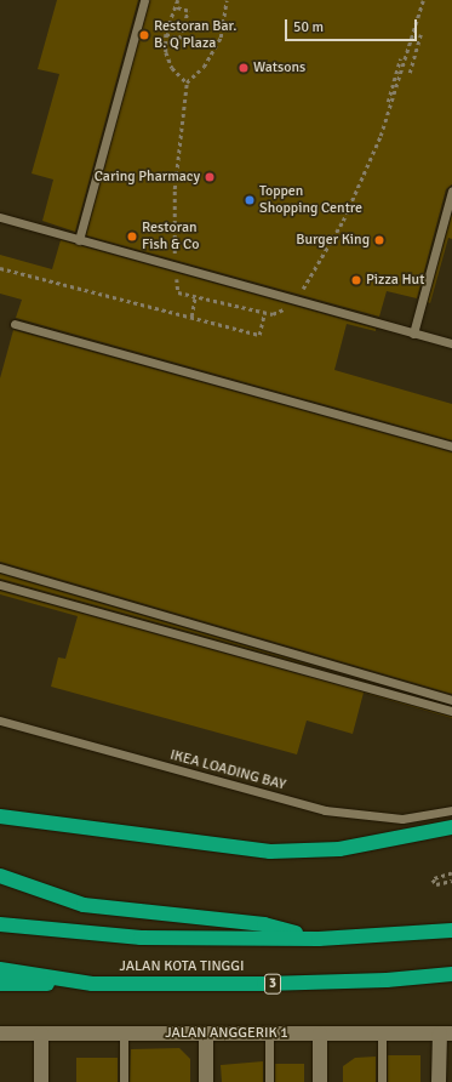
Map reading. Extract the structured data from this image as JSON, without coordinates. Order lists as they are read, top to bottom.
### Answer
{
  "streets": {
    "highway": ["JALAN KOTA TINGGI", "3"],
    "street": ["JALAN ANGGERIK 1"],
    "lane": ["IKEA LOADING BAY"]
  },
  "places": [
    "Restoran Bar. B. Q Plaza",
    "Watsons",
    "Caring Pharmacy",
    "Toppen Shopping Centre",
    "Restoran Fish & Co",
    "Burger King",
    "Pizza Hut"
  ],
  "scale_bar": "50 m"
}
